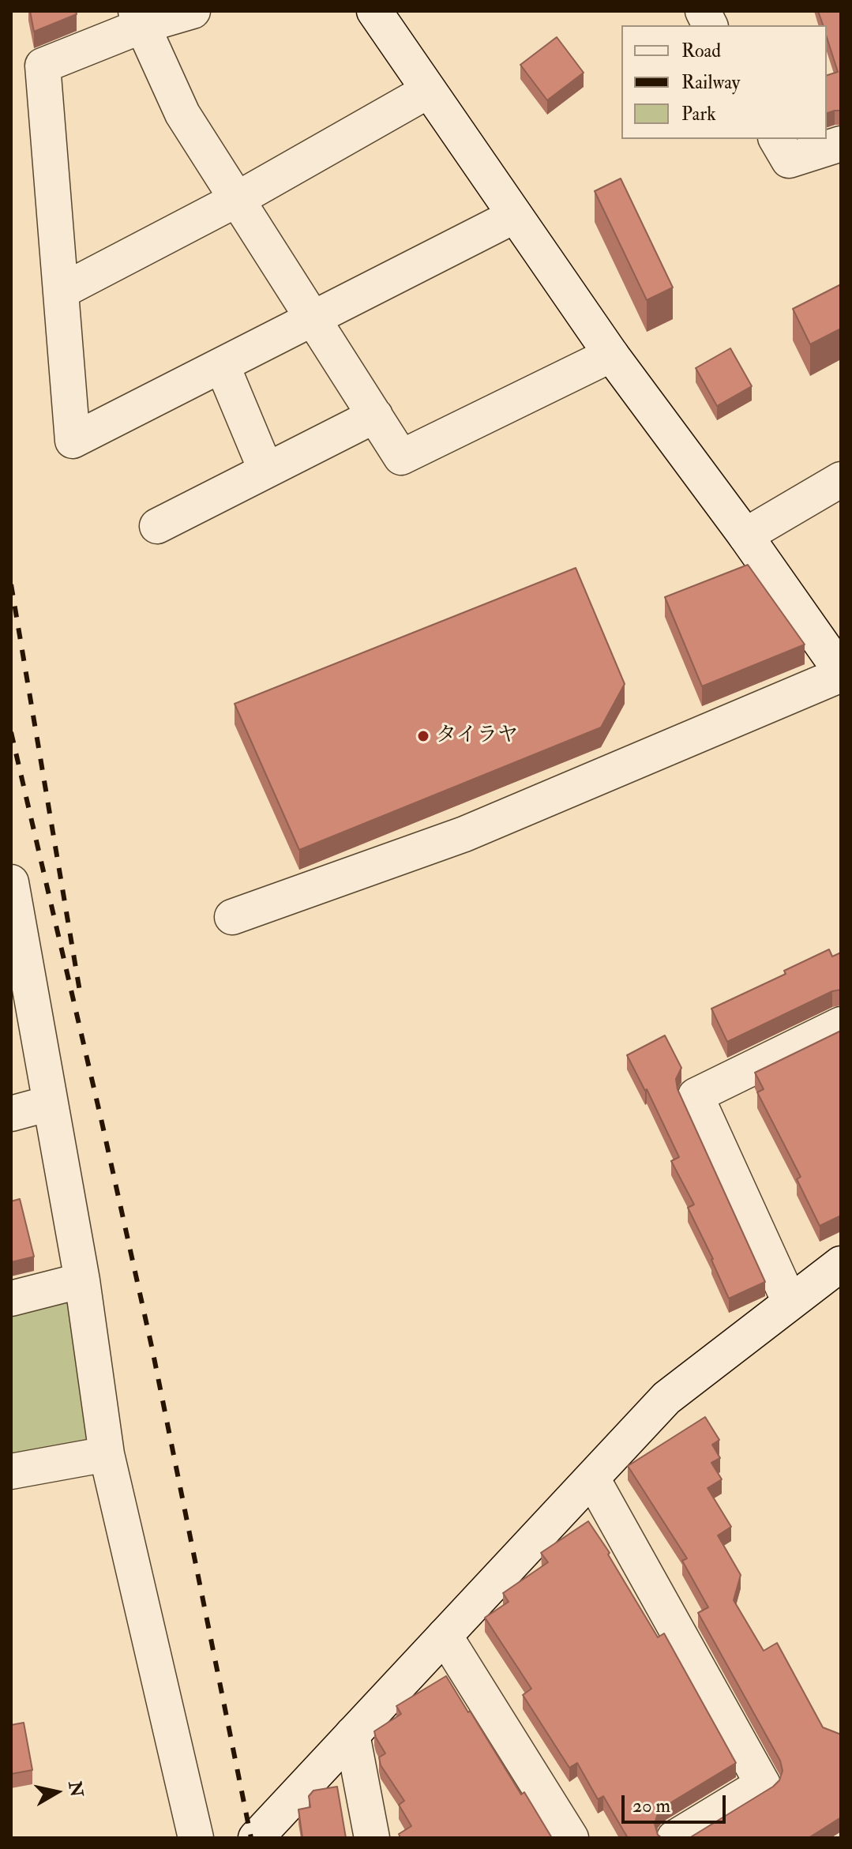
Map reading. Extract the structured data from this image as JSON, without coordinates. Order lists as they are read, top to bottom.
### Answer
{
  "places": ["タイラヤ"],
  "legend": ["Road", "Railway", "Park"],
  "scale_bar": "20 m",
  "north": "right"
}
